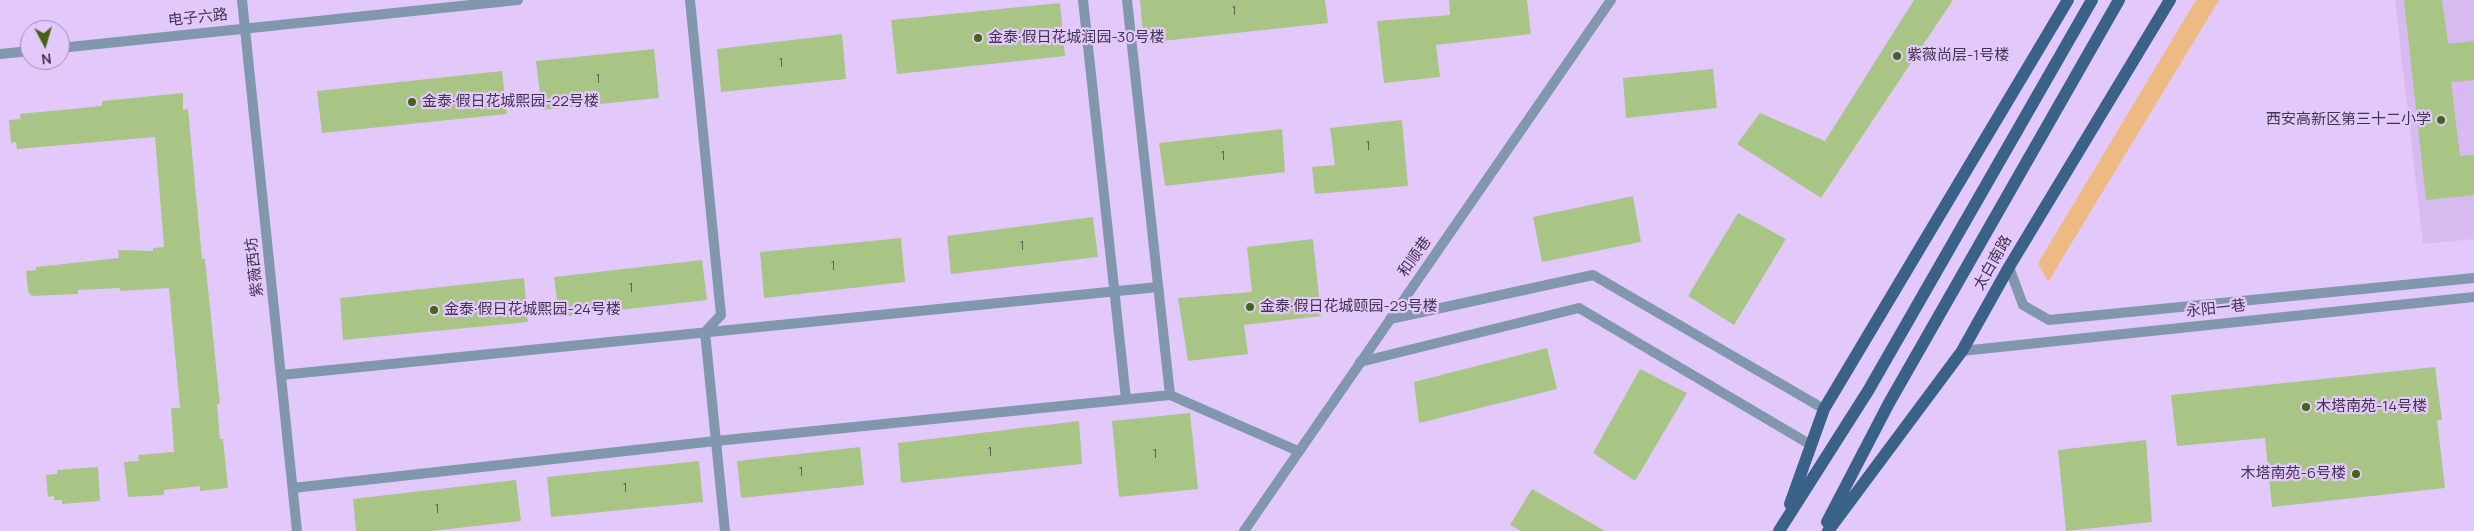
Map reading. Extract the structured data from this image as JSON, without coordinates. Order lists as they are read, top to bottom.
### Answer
{
  "streets": {
    "main road": ["太白南路"],
    "street": [
      "电子六路",
      "和顺巷",
      "紫薇西坊",
      "永阳一巷"
    ]
  },
  "crossings": [
    ["电子六路", "紫薇西坊"],
    ["太白南路", "永阳一巷"]
  ],
  "places": [
    "金泰·假日花城润园-30号楼",
    "紫薇尚层-1号楼",
    "金泰·假日花城熙园-22号楼",
    "西安高新区第三十二小学",
    "金泰·假日花城颐园-29号楼",
    "金泰·假日花城熙园-24号楼",
    "木塔南苑-14号楼",
    "木塔南苑-6号楼"
  ],
  "house_numbers": [
    "1",
    "1",
    "1",
    "1",
    "1",
    "1",
    "1",
    "1",
    "1",
    "1",
    "1",
    "1",
    "1"
  ],
  "north": "bottom"
}
